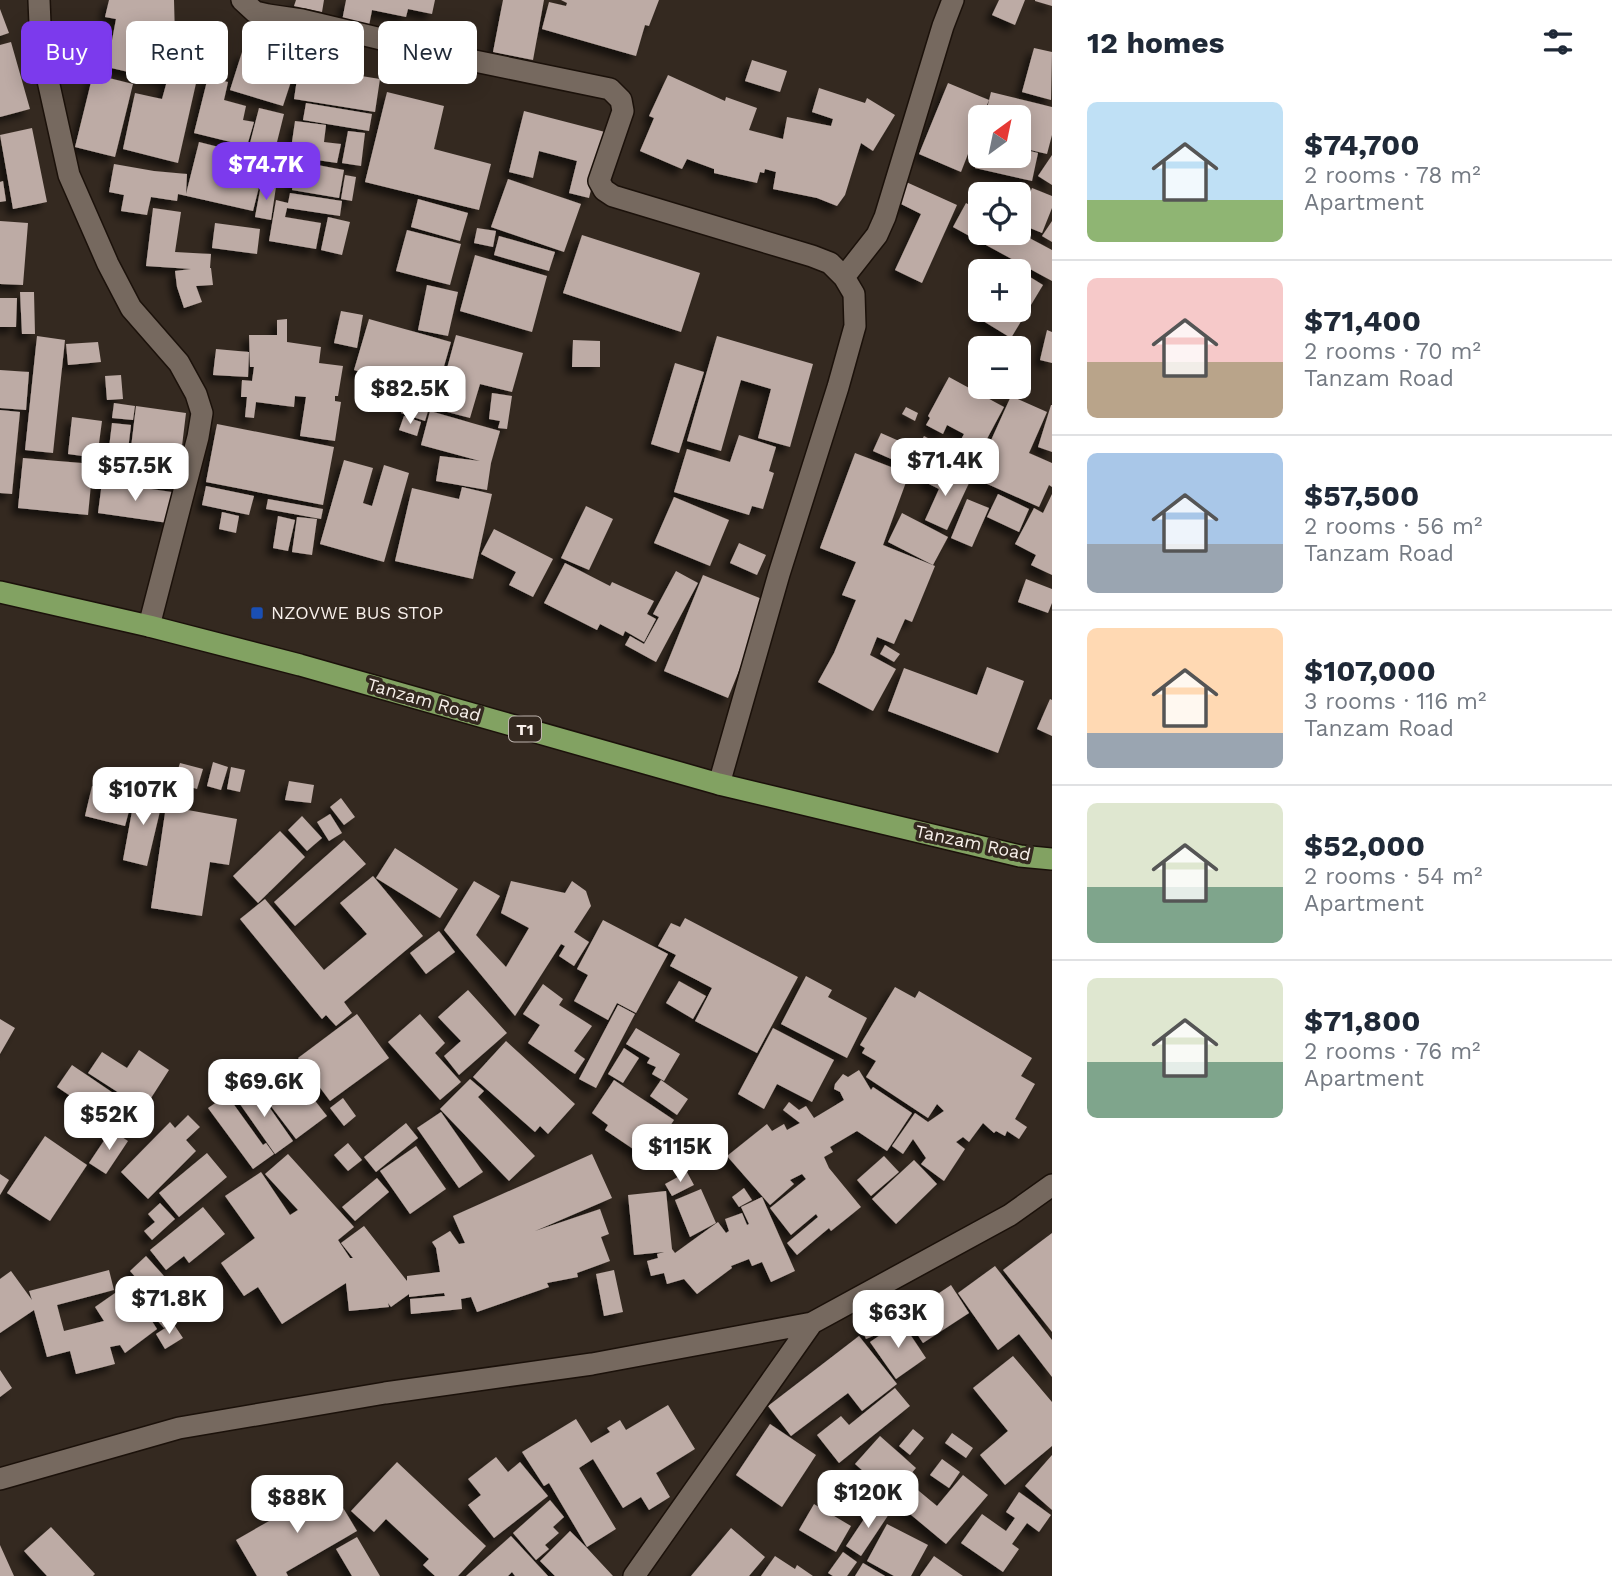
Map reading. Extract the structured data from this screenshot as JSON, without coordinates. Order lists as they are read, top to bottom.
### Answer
{
  "streets": {
    "highway": ["Tanzam Road", "T1"]
  },
  "places": {
    "transit": ["NZOVWE BUS STOP"]
  },
  "north": "top right",
  "page": {
    "heading": "12 homes",
    "chip": [
      "Buy",
      "Rent",
      "Filters",
      "New"
    ],
    "list": [
      {
        "name": "$74,700",
        "note": "2 rooms · 78 m² · Apartment"
      },
      {
        "name": "$71,400",
        "note": "2 rooms · 70 m² · Tanzam Road"
      },
      {
        "name": "$57,500",
        "note": "2 rooms · 56 m² · Tanzam Road"
      },
      {
        "name": "$107,000",
        "note": "3 rooms · 116 m² · Tanzam Road"
      },
      {
        "name": "$52,000",
        "note": "2 rooms · 54 m² · Apartment"
      },
      {
        "name": "$71,800",
        "note": "2 rooms · 76 m² · Apartment"
      }
    ],
    "map_buttons": ["+", "−"],
    "price": [
      "$74.7K",
      "$82.5K",
      "$71.4K",
      "$57.5K",
      "$107K",
      "$69.6K",
      "$52K",
      "$115K",
      "$71.8K",
      "$63K",
      "$120K",
      "$88K"
    ]
  }
}
